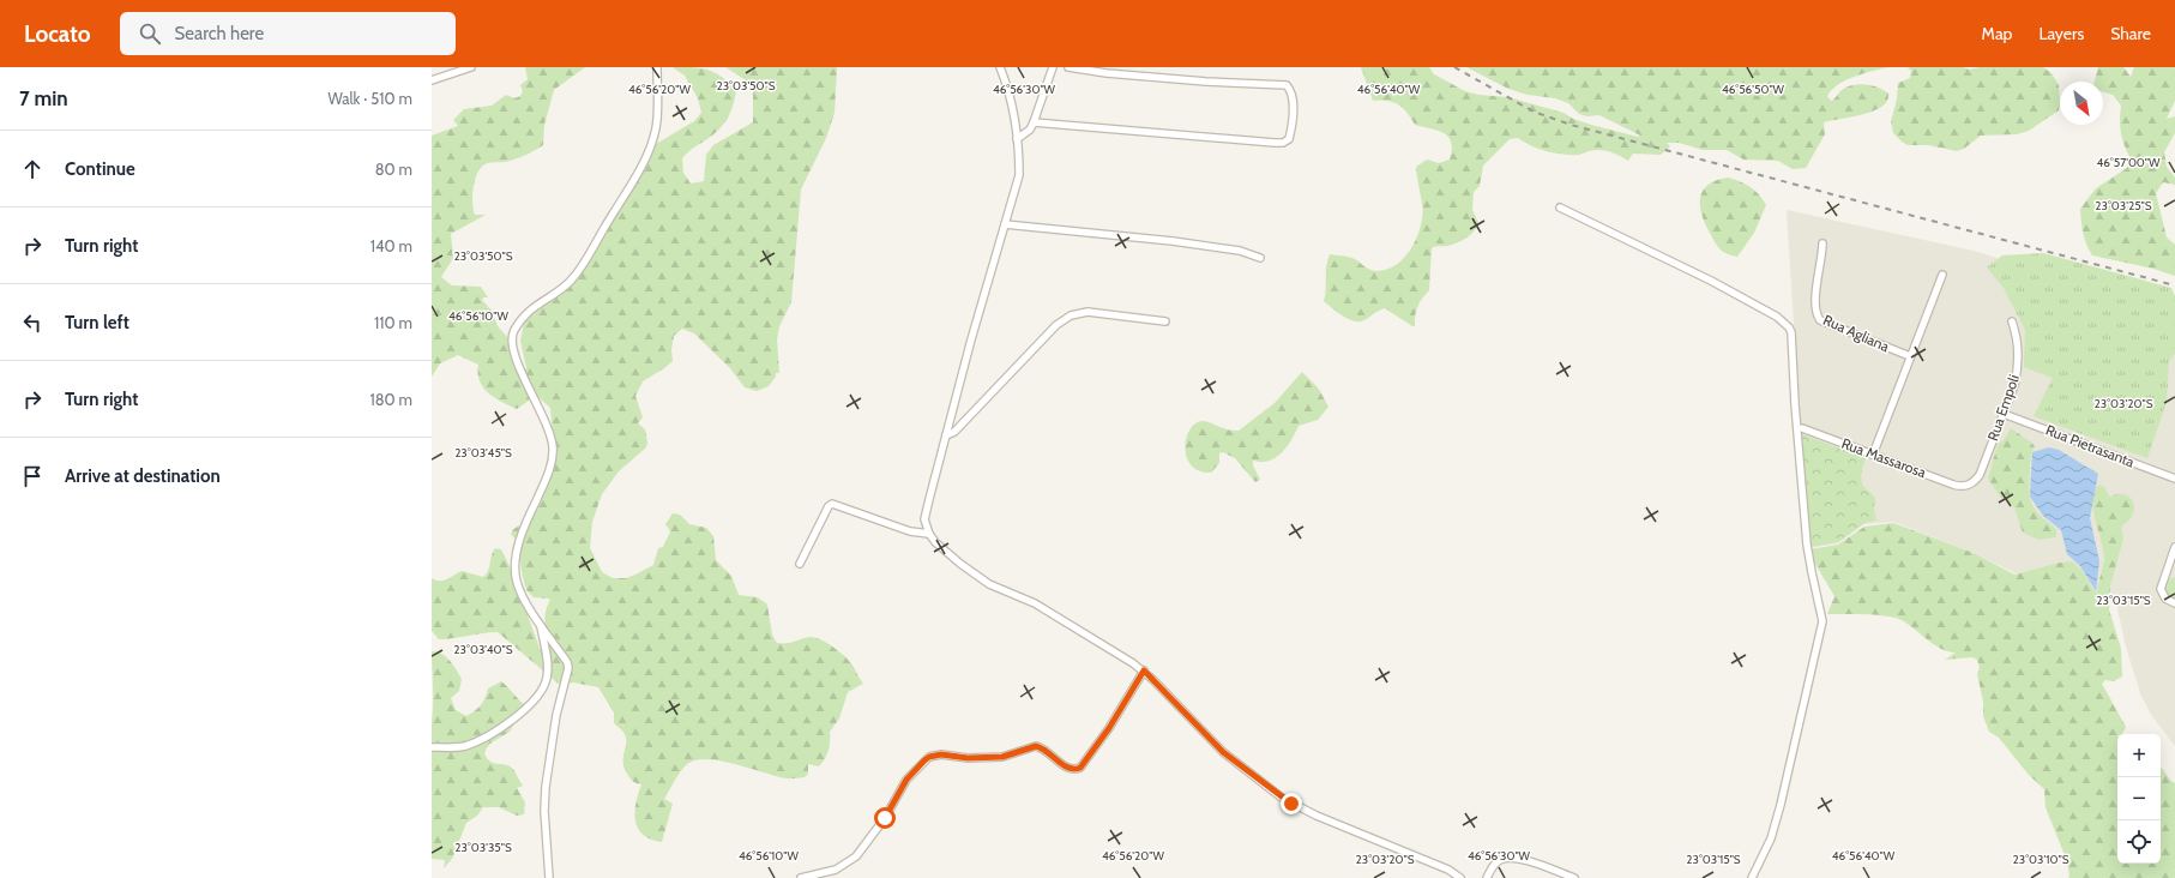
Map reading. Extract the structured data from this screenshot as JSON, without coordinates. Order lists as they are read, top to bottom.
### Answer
{
  "streets": {
    "street": [
      "Rua Agliana",
      "Rua Empoli",
      "Rua Pietrasanta",
      "Rua Massarosa"
    ]
  },
  "crossings": [
    ["Rua Empoli", "Rua Pietrasanta"],
    ["Rua Empoli", "Rua Massarosa"]
  ],
  "north": "bottom right",
  "page": {
    "header": "Locato",
    "search": "Search here",
    "nav": ["Map", "Layers", "Share"],
    "heading": ["7 min", "Walk · 510 m"],
    "list": [
      ["Continue", "80 m"],
      ["Turn right", "140 m"],
      ["Turn left", "110 m"],
      ["Turn right", "180 m"],
      "Arrive at destination"
    ],
    "map_buttons": ["+", "−"]
  },
  "coordinates": [
    "23°03'50\"S",
    "46°56'20\"W",
    "46°56'30\"W",
    "46°56'40\"W",
    "46°56'50\"W",
    "46°57'00\"W",
    "23°03'25\"S",
    "46°56'10\"W",
    "23°03'20\"S",
    "23°03'45\"S",
    "23°03'15\"S",
    "23°03'40\"S",
    "23°03'35\"S",
    "23°03'10\"S"
  ]
}
